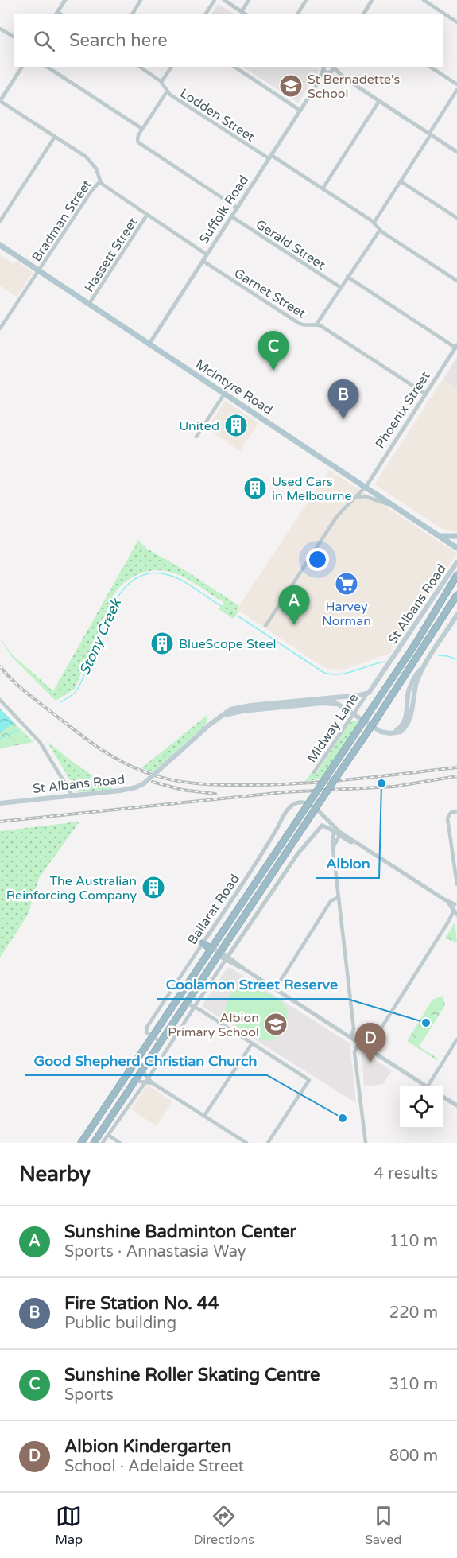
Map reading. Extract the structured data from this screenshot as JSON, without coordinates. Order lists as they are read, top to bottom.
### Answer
{
  "streets": {
    "highway": ["Ballarat Road"],
    "main road": ["McIntyre Road", "St Albans Road"],
    "street": [
      "Lodden Street",
      "Suffolk Road",
      "Bradman Street",
      "Gerald Street",
      "Hassett Street",
      "Garnet Street",
      "Phoenix Street",
      "Midway Lane"
    ]
  },
  "crossings": [
    ["Lodden Street", "Suffolk Road"],
    ["Suffolk Road", "Gerald Street"],
    ["Suffolk Road", "Garnet Street"],
    ["Suffolk Road", "McIntyre Road"],
    ["Bradman Street", "McIntyre Road"],
    ["Hassett Street", "McIntyre Road"],
    ["Garnet Street", "Phoenix Street"],
    ["McIntyre Road", "Phoenix Street"],
    ["St Albans Road", "Midway Lane"]
  ],
  "water": ["Stony Creek"],
  "places": {
    "school or university": ["St Bernadette's School", "Albion Primary School"],
    "building": [
      "United",
      "Used Cars in Melbourne",
      "BlueScope Steel",
      "The Australian Reinforcing Company"
    ],
    "supermarket": ["Harvey Norman"],
    "other": ["Albion", "Coolamon Street Reserve", "Good Shepherd Christian Church"]
  },
  "page": {
    "search": "Search here",
    "pins": [
      "C",
      "B",
      "A",
      "D"
    ],
    "heading": ["Nearby", "4 results"],
    "list": [
      {
        "mark": "A",
        "name": "Sunshine Badminton Center",
        "note": "Sports · Annastasia Way",
        "value": "110 m"
      },
      {
        "mark": "B",
        "name": "Fire Station No. 44",
        "note": "Public building",
        "value": "220 m"
      },
      {
        "mark": "C",
        "name": "Sunshine Roller Skating Centre",
        "note": "Sports",
        "value": "310 m"
      },
      {
        "mark": "D",
        "name": "Albion Kindergarten",
        "note": "School · Adelaide Street",
        "value": "800 m"
      }
    ],
    "nav": ["Map", "Directions", "Saved"]
  }
}
